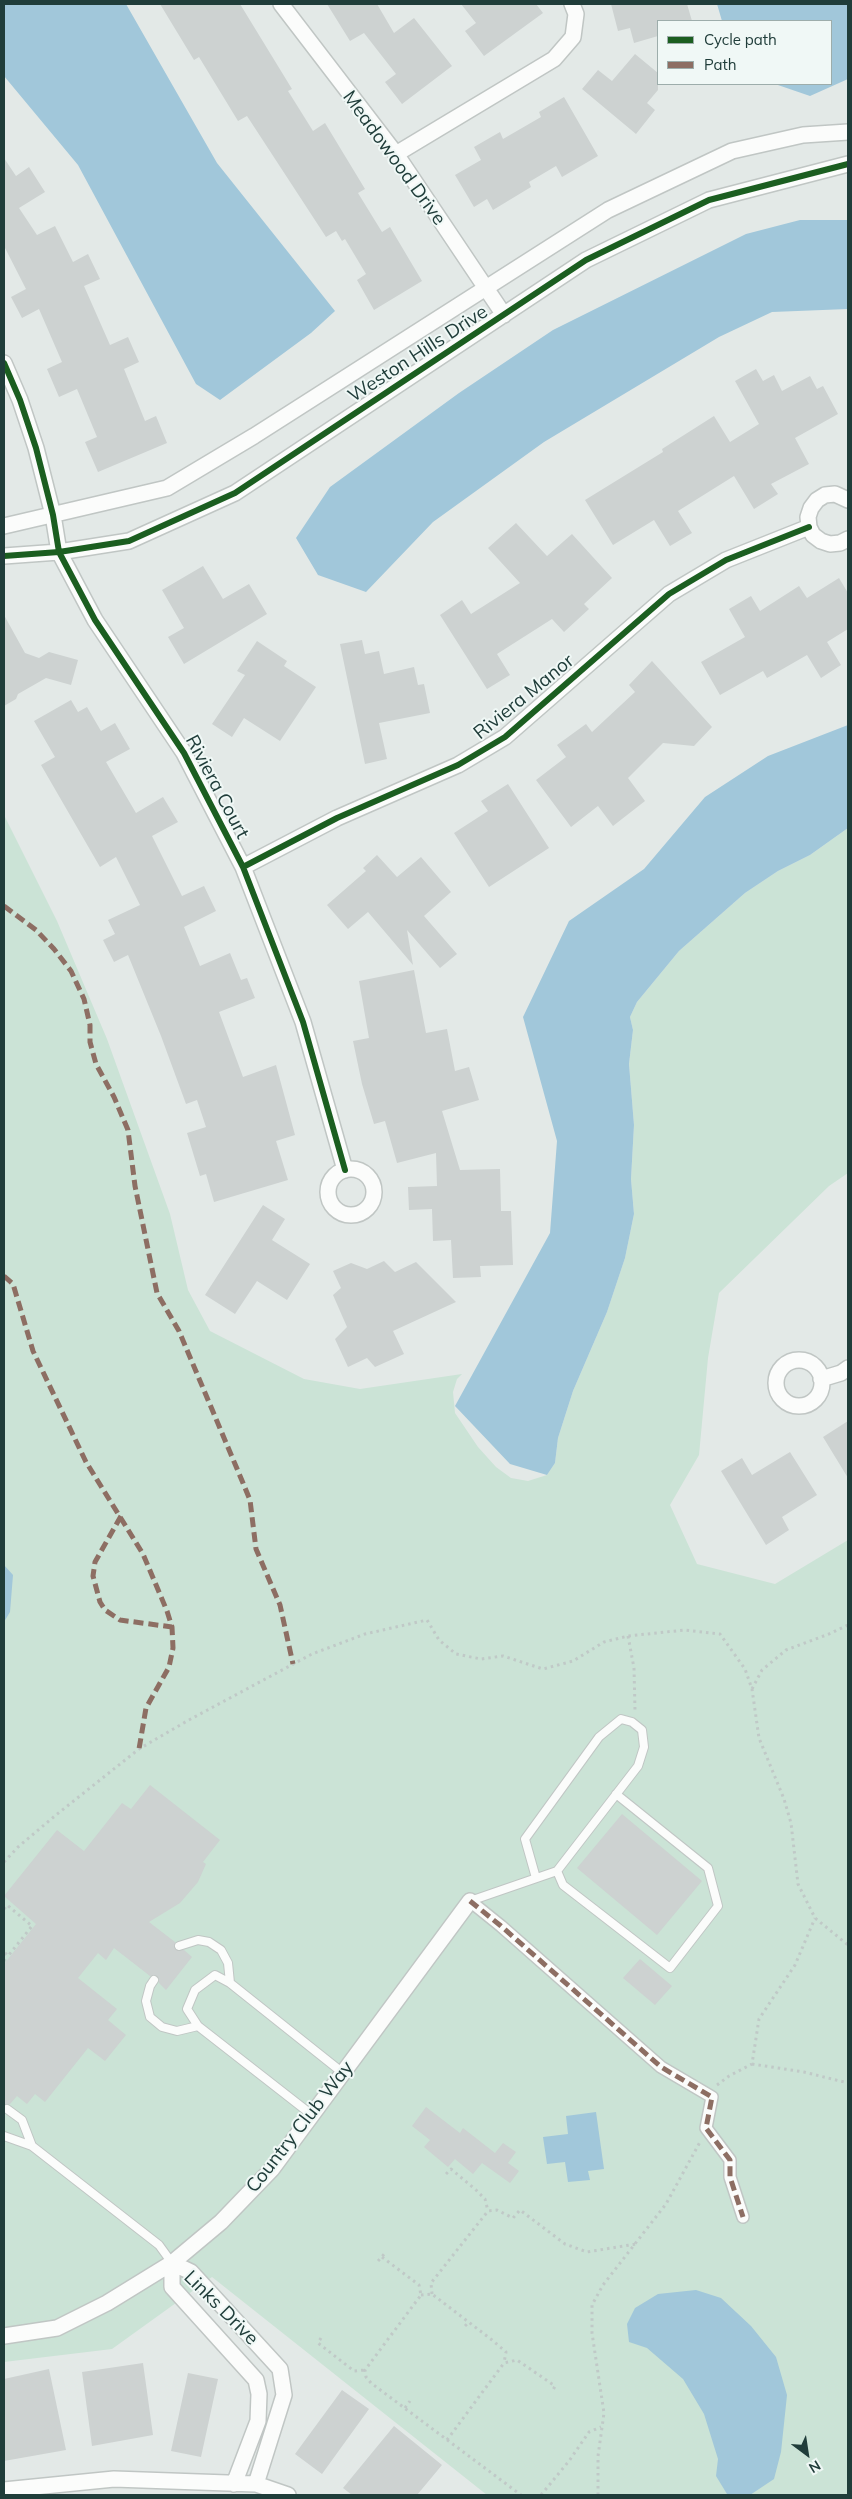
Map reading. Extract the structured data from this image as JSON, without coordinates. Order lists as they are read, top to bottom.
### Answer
{
  "streets": {
    "street": [
      "Meadowood Drive",
      "Weston Hills Drive",
      "Riviera Manor",
      "Riviera Court",
      "Country Club Way",
      "Links Drive"
    ]
  },
  "crossings": [
    ["Meadowood Drive", "Weston Hills Drive"],
    ["Weston Hills Drive", "Riviera Court"],
    ["Riviera Manor", "Riviera Court"],
    ["Country Club Way", "Links Drive"]
  ],
  "legend": ["Cycle path", "Path"],
  "north": "bottom right"
}
